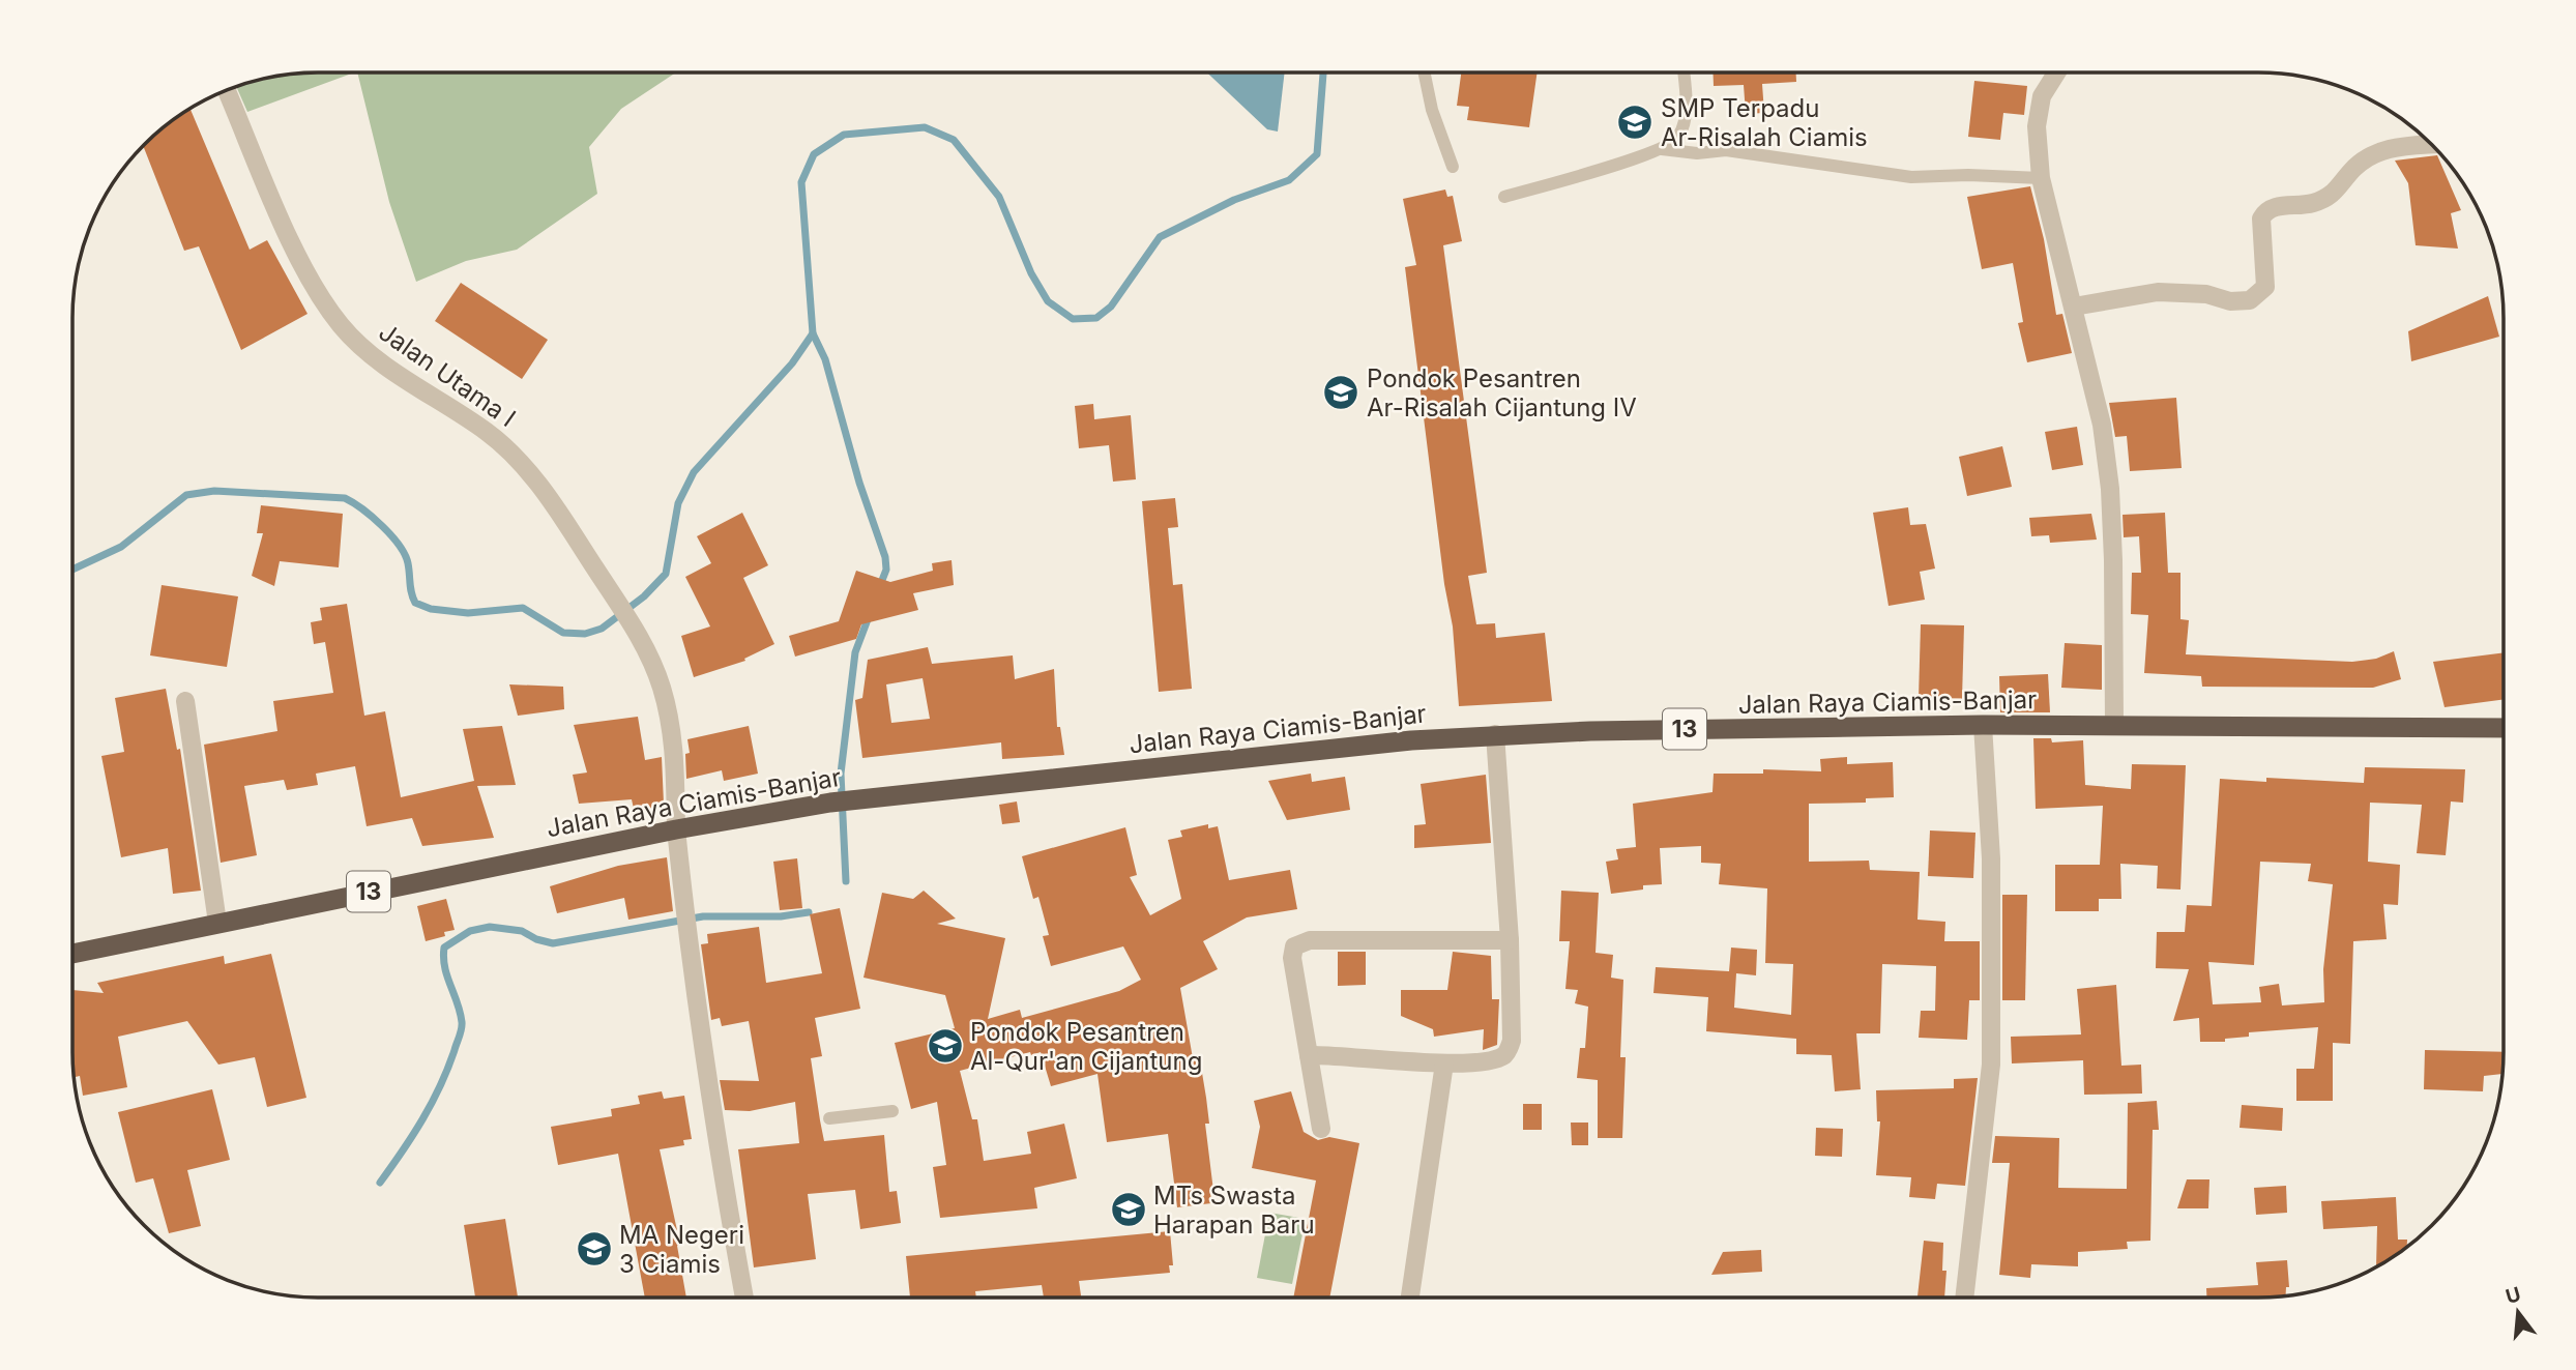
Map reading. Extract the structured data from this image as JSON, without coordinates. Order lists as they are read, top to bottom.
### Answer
{
  "streets": {
    "highway": ["Jalan Raya Ciamis-Banjar", "13"],
    "street": ["Jalan Utama I"]
  },
  "crossings": [
    ["Jalan Utama I", "Jalan Raya Ciamis-Banjar"]
  ],
  "places": {
    "school or university": [
      "SMP Terpadu Ar-Risalah Ciamis",
      "Pondok Pesantren Ar-Risalah Cijantung IV",
      "Pondok Pesantren Al-Qur'an Cijantung",
      "MTs Swasta Harapan Baru",
      "MA Negeri 3 Ciamis"
    ]
  },
  "north": "top"
}
